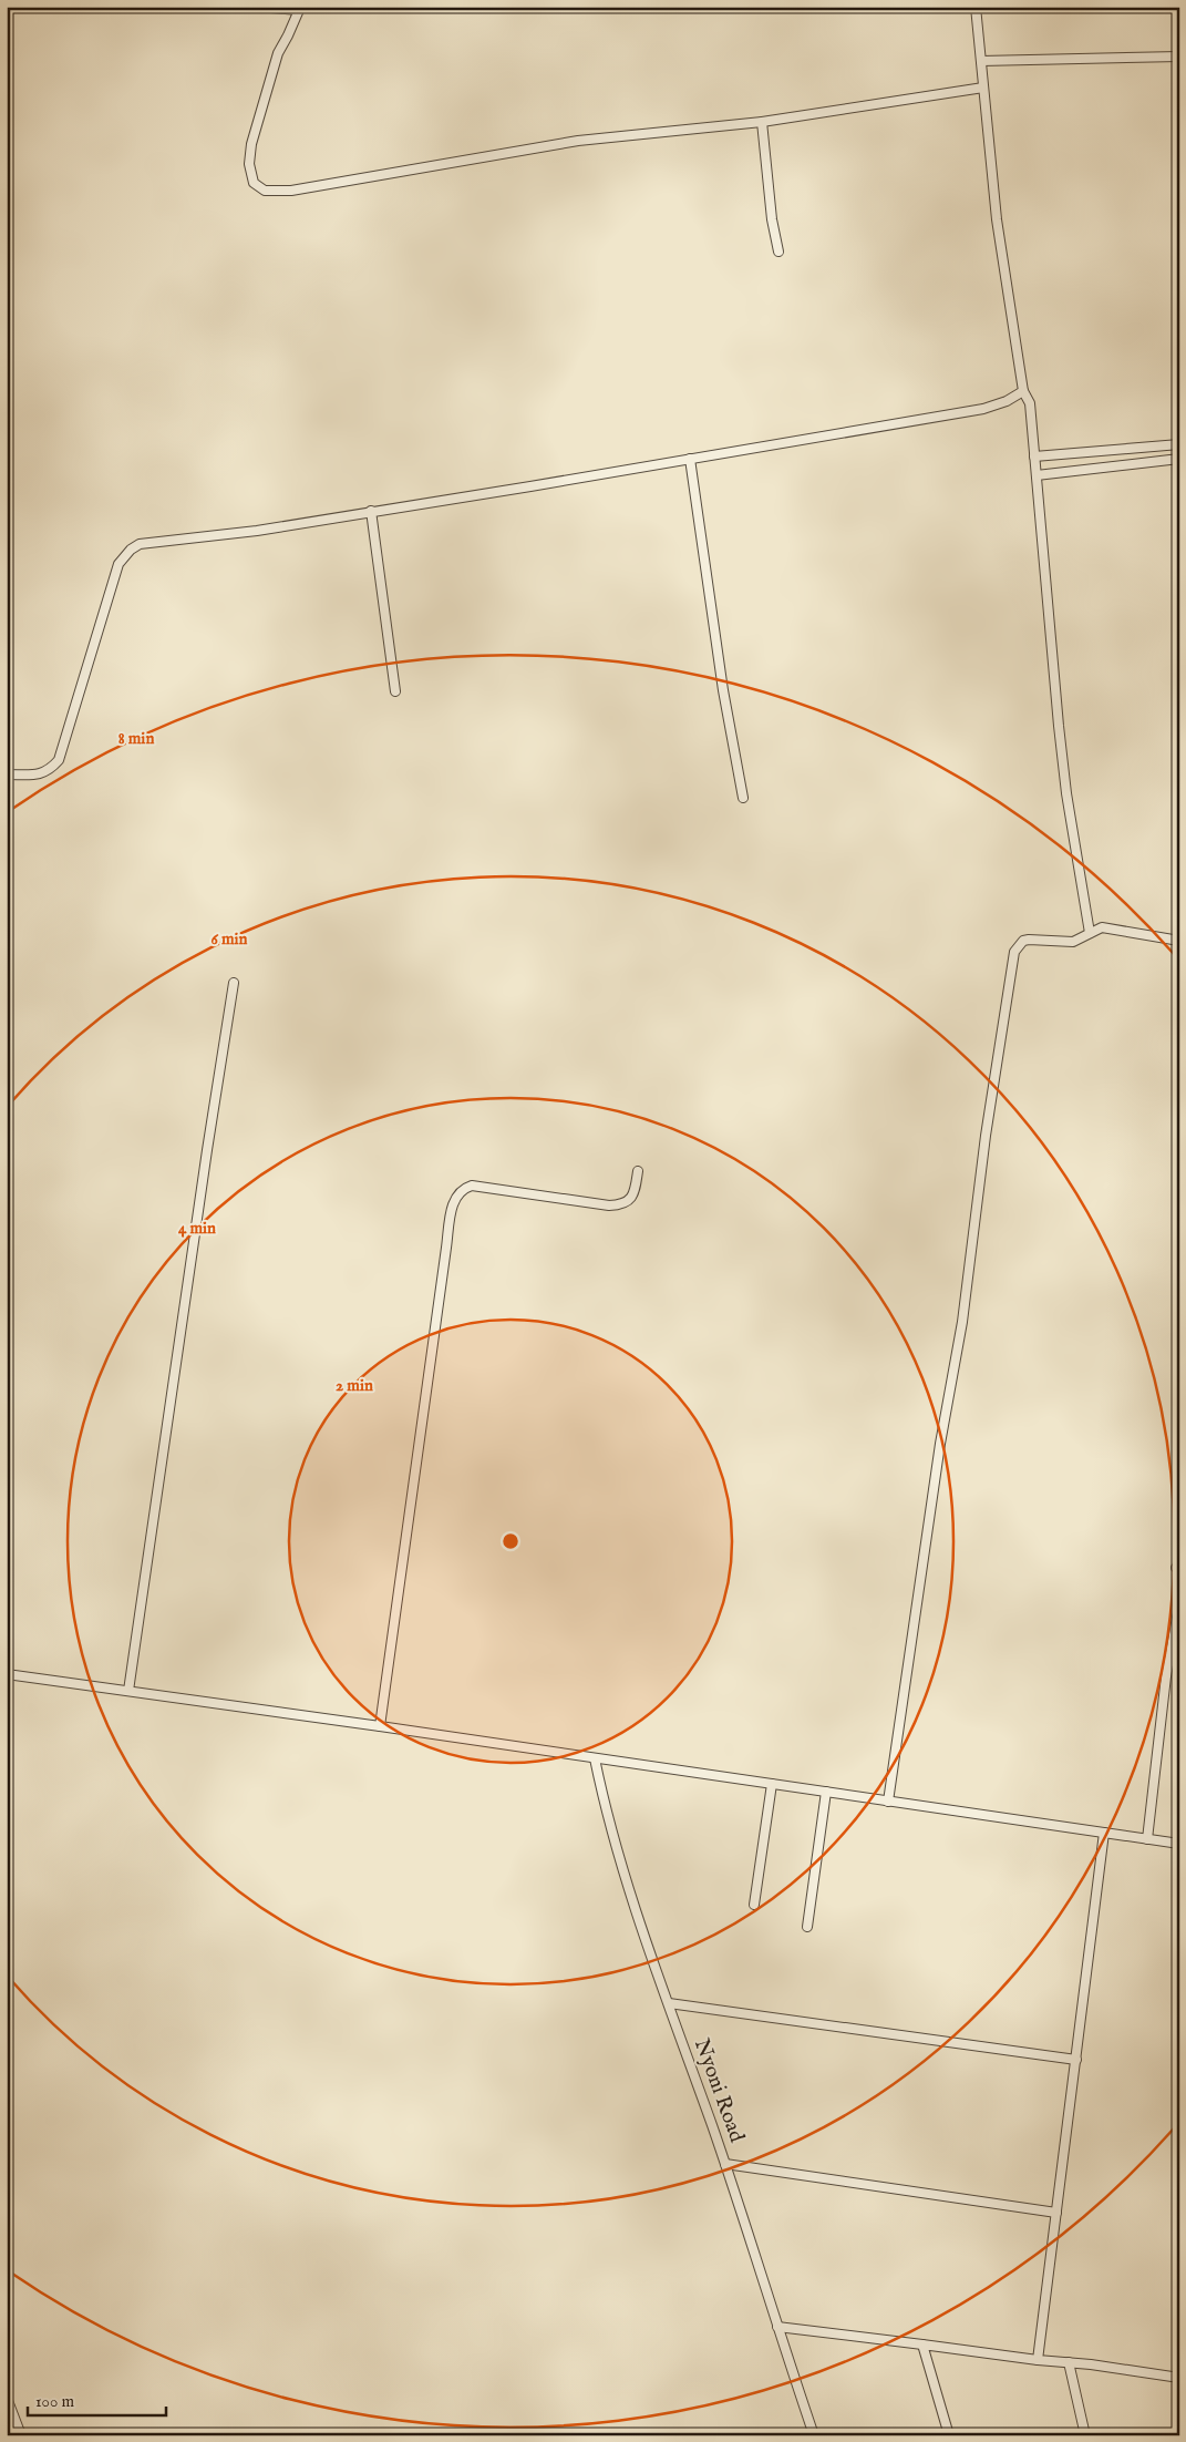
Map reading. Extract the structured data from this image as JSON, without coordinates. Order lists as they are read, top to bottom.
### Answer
{
  "streets": {
    "street": ["Nyoni Road"]
  },
  "scale_bar": "100 m",
  "rings": [
    "8 min",
    "6 min",
    "4 min",
    "2 min"
  ]
}
